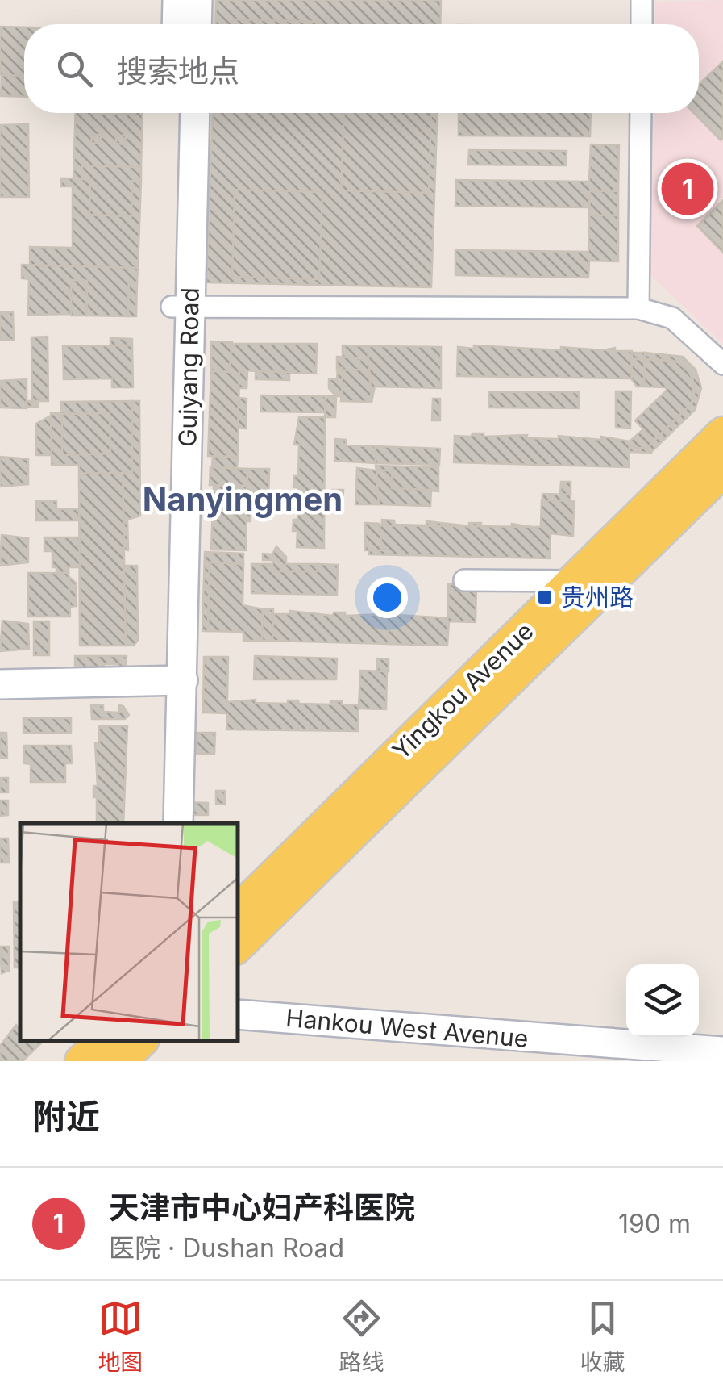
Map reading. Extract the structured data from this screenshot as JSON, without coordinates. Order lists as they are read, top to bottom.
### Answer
{
  "streets": {
    "main road": ["Yingkou Avenue"],
    "street": ["Guiyang Road", "Hankou West Avenue"]
  },
  "districts": ["Nanyingmen"],
  "places": {
    "transit": ["贵州路"]
  },
  "page": {
    "search": "搜索地点",
    "pins": "1",
    "heading": "附近",
    "list": [
      {
        "mark": "1",
        "name": "天津市中心妇产科医院",
        "note": "医院 · Dushan Road",
        "value": "190 m"
      }
    ],
    "nav": ["地图", "路线", "收藏"]
  }
}
